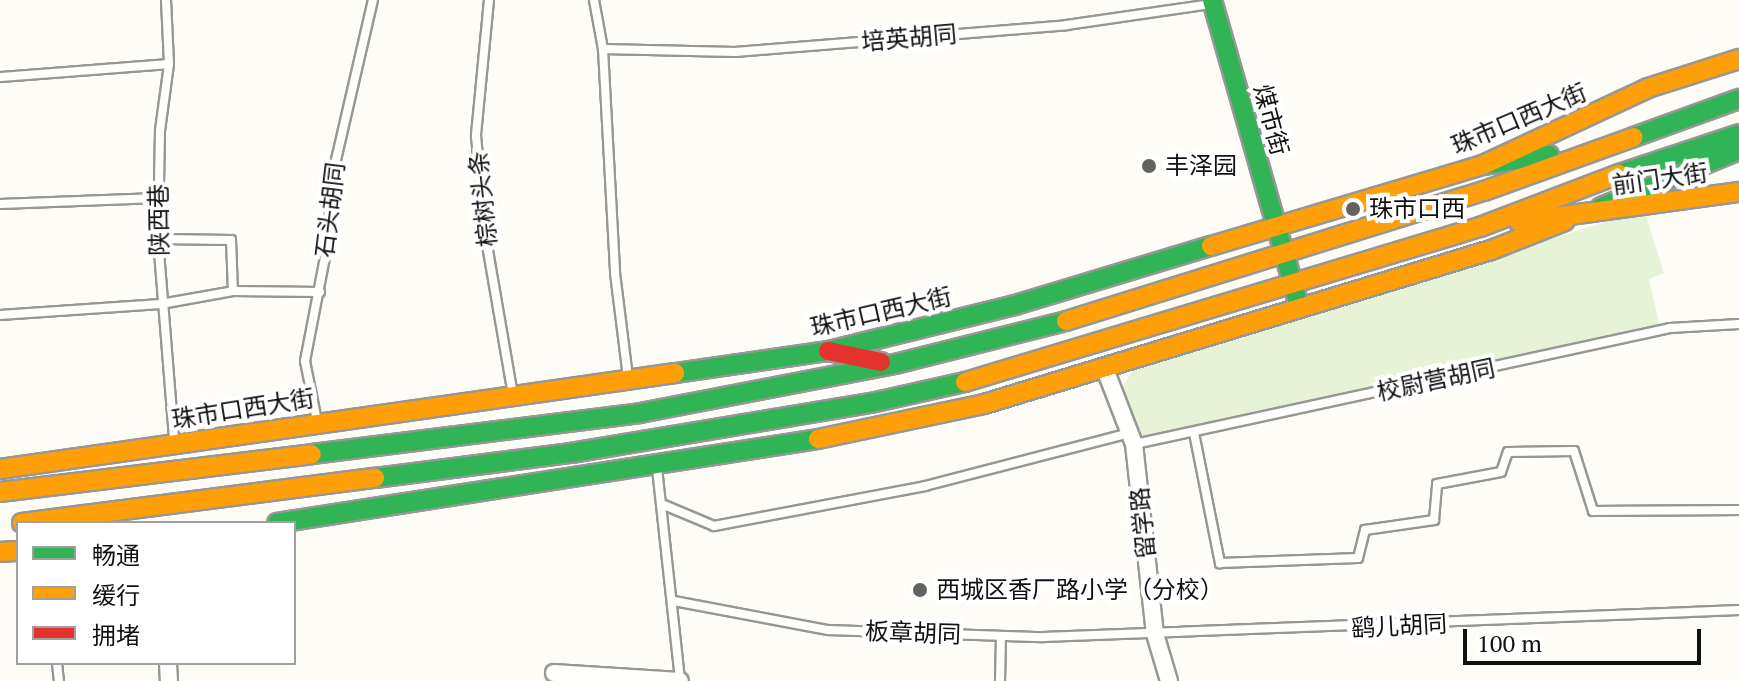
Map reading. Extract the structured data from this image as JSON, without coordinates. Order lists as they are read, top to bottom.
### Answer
{
  "streets": {
    "main road": ["珠市口西大街", "煤市街", "前门大街"],
    "street": ["留学路"],
    "lane": [
      "培英胡同",
      "棕树头条",
      "石头胡同",
      "陕西巷",
      "校尉营胡同",
      "鹞儿胡同",
      "板章胡同"
    ]
  },
  "crossings": [
    ["培英胡同", "煤市街"],
    ["珠市口西大街", "煤市街"],
    ["珠市口西大街", "棕树头条"],
    ["珠市口西大街", "石头胡同"],
    ["珠市口西大街", "陕西巷"],
    ["校尉营胡同", "留学路"],
    ["留学路", "鹞儿胡同"],
    ["留学路", "板章胡同"],
    ["鹞儿胡同", "板章胡同"]
  ],
  "places": ["丰泽园", "珠市口西", "西城区香厂路小学（分校）"],
  "legend": ["畅通", "缓行", "拥堵"],
  "scale_bar": "100 m"
}
